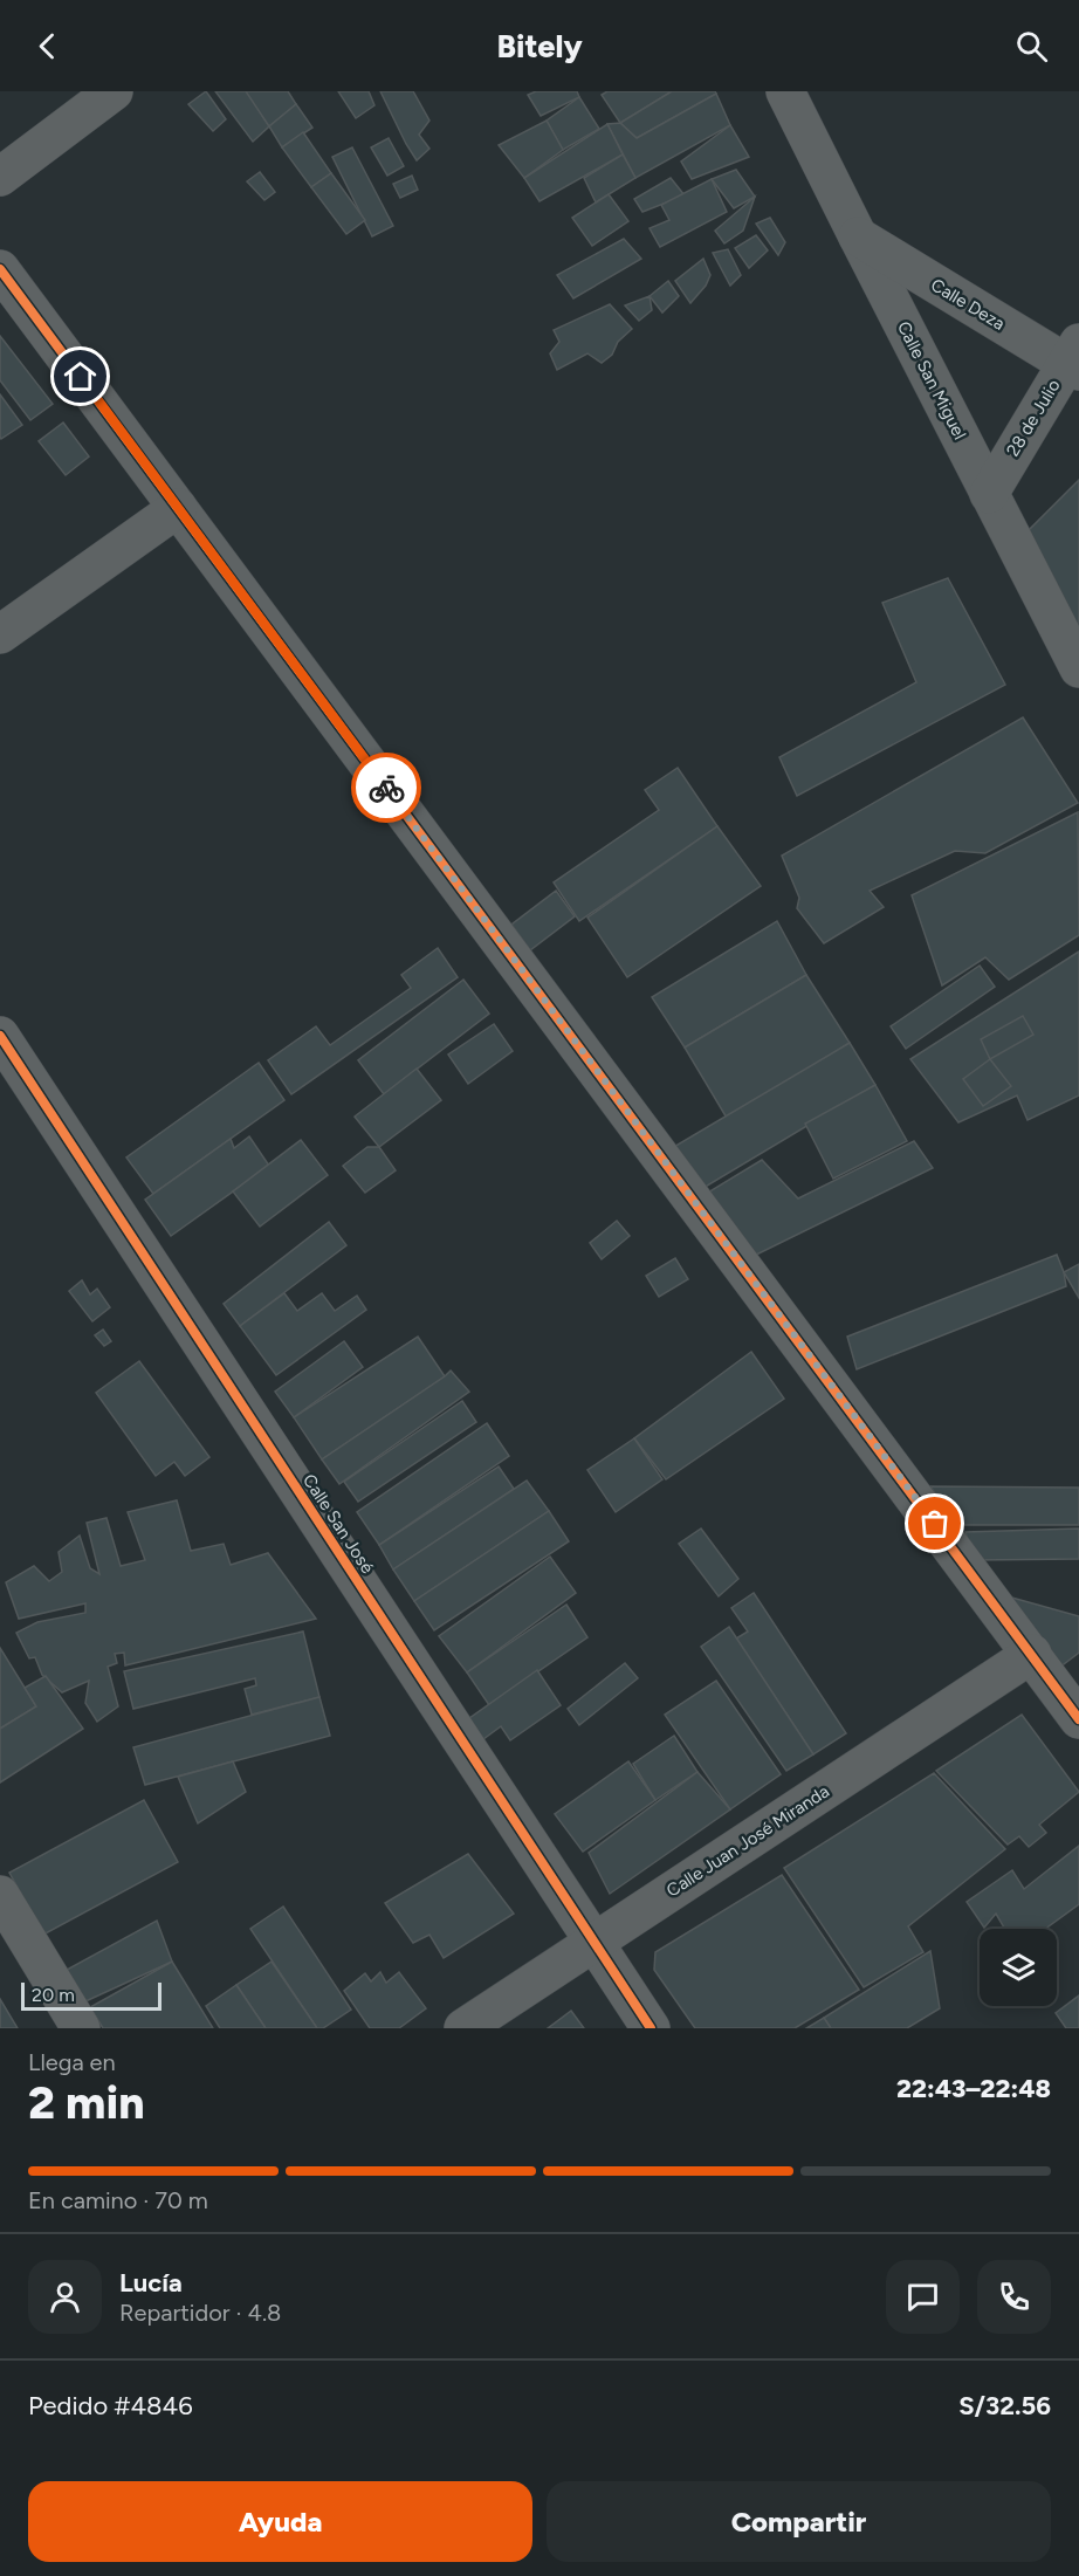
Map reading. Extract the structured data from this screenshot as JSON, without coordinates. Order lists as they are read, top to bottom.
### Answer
{
  "streets": {
    "street": [
      "Calle Deza",
      "Calle San Miguel",
      "28 de Julio",
      "Calle San José",
      "Calle Juan José Miranda"
    ]
  },
  "crossings": [
    ["Calle Deza", "Calle San Miguel"],
    ["Calle Deza", "28 de Julio"],
    ["Calle San Miguel", "28 de Julio"],
    ["Calle San José", "Calle Juan José Miranda"]
  ],
  "scale_bar": "20 m",
  "page": {
    "header": "Bitely",
    "scale": "20 m",
    "heading": ["2 min", "Llega en", "22:43–22:48"],
    "panel": [
      "Lucía",
      "Repartidor · 4.8",
      "Pedido #4846",
      "S/32.56"
    ],
    "bar": "En camino · 70 m",
    "buttons": ["Ayuda", "Compartir"]
  }
}
